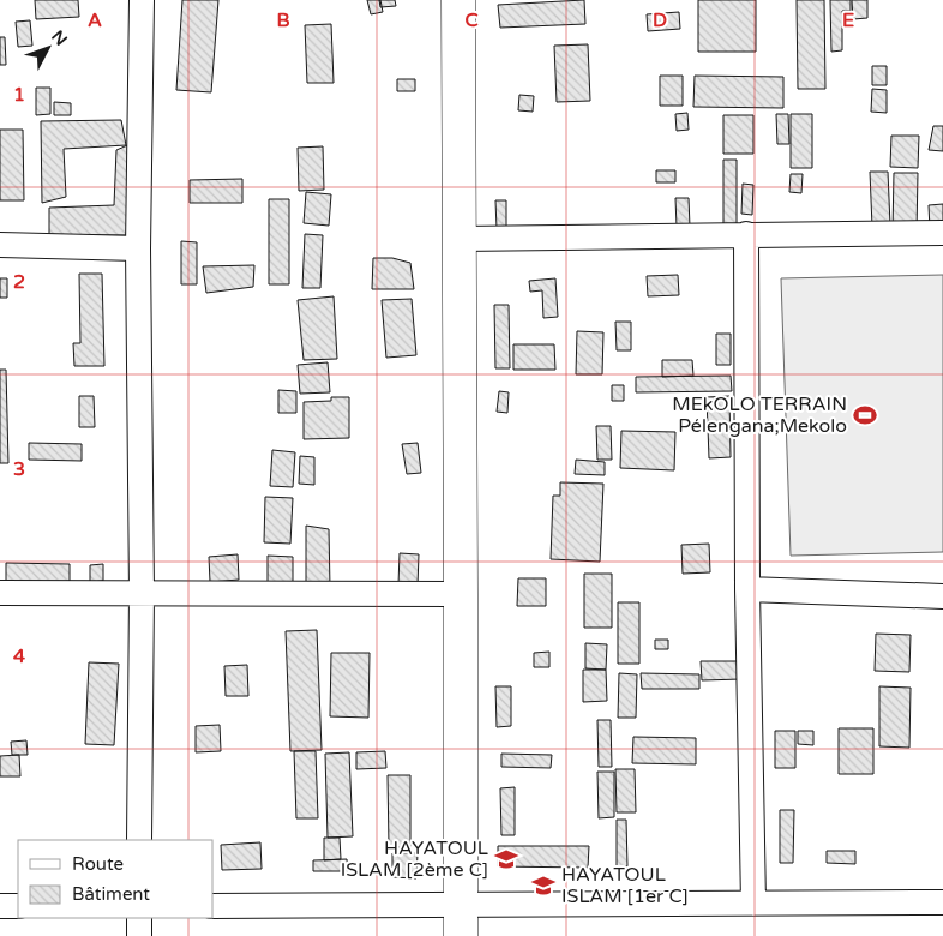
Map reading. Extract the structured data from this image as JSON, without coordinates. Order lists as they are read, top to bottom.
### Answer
{
  "places": {
    "sports": ["MEkOLO TERRAIN Pélengana;Mekolo"],
    "school or university": ["HAYATOUL ISLAM [2ème C]", "HAYATOUL ISLAM [1er C]"]
  },
  "legend": ["Route", "Bâtiment"],
  "north": "top right",
  "grid": {
    "columns": [
      "A",
      "B",
      "C",
      "D",
      "E"
    ],
    "rows": [
      "1",
      "2",
      "3",
      "4"
    ]
  }
}
